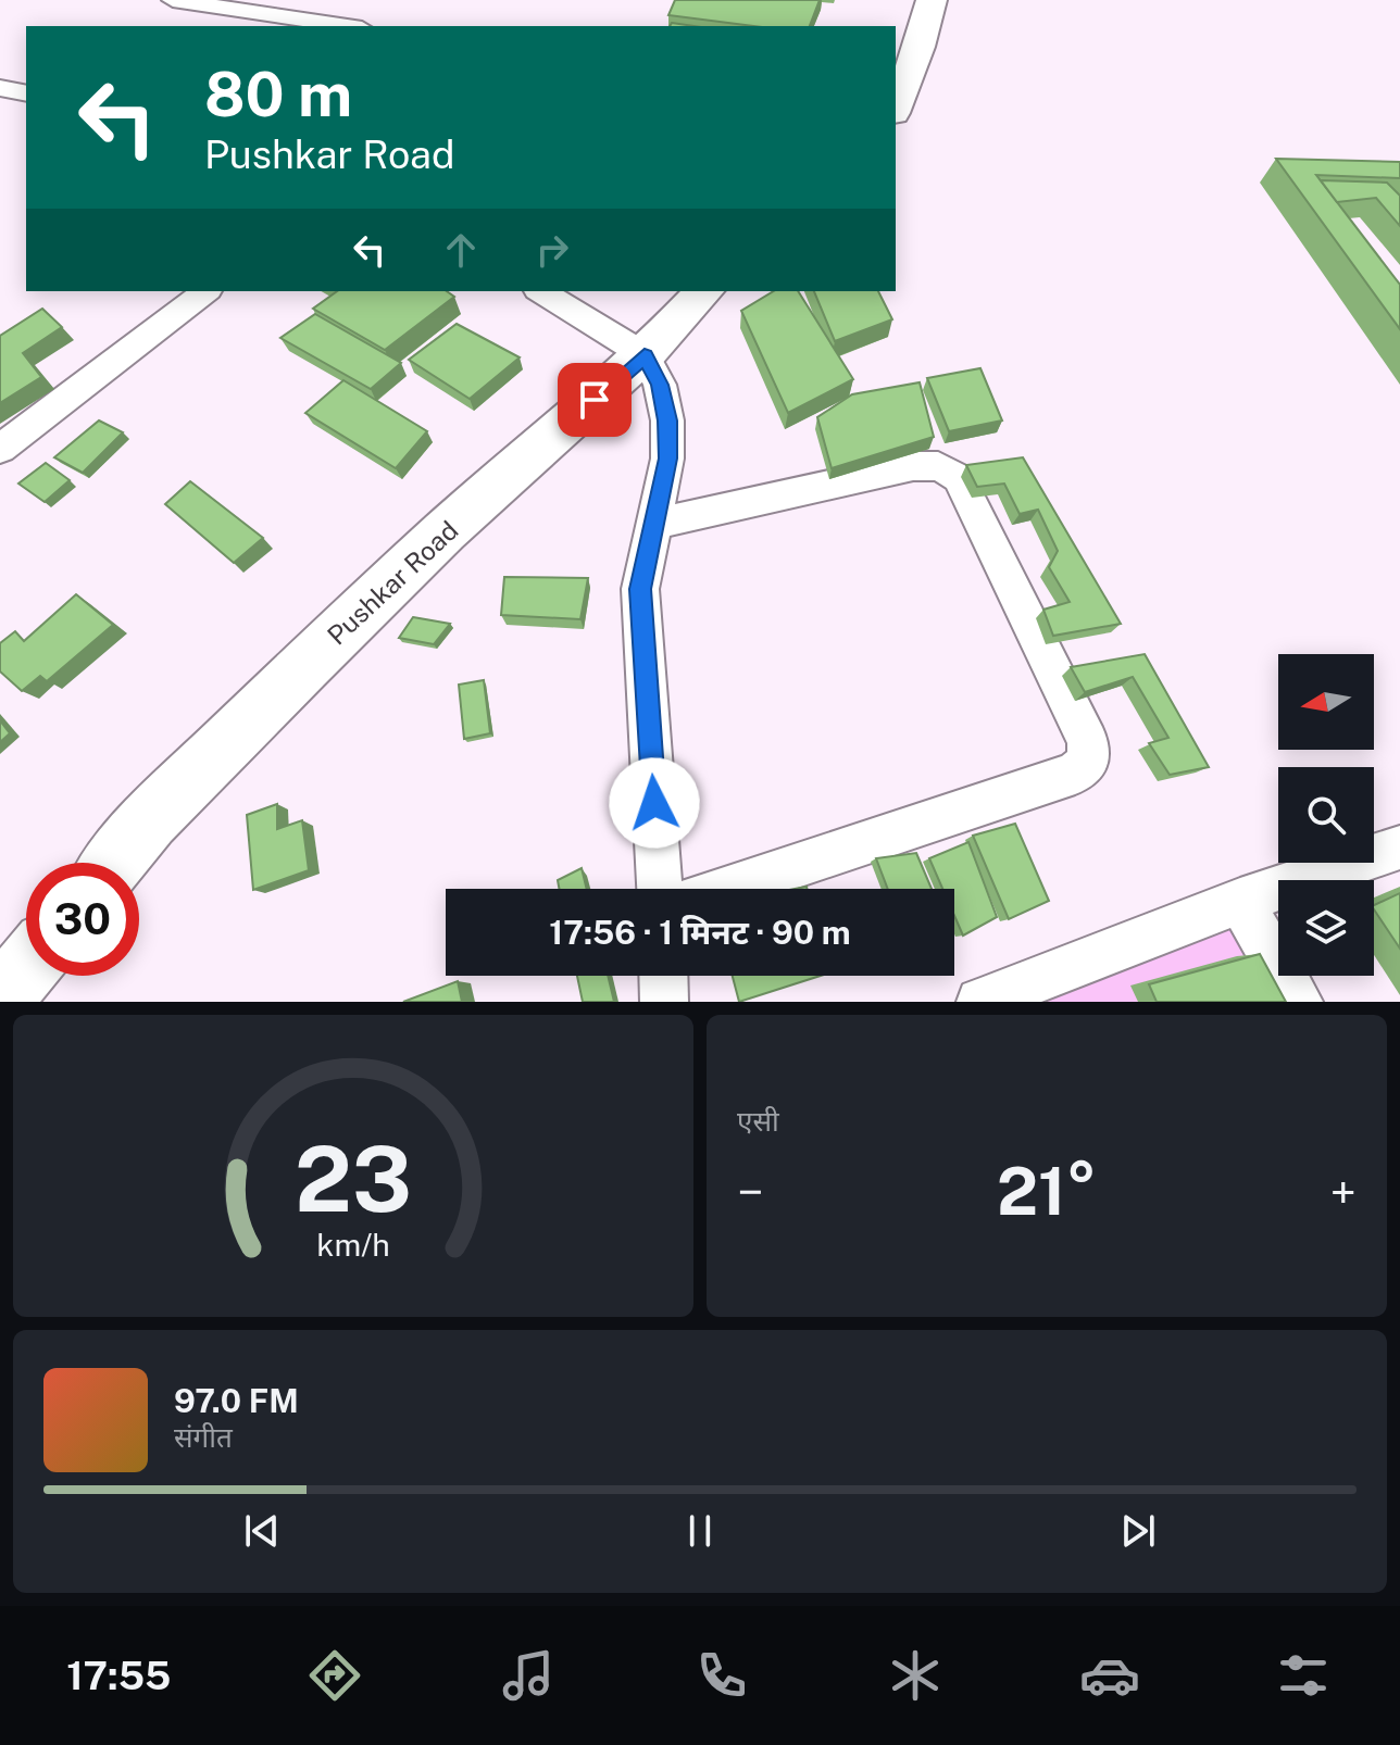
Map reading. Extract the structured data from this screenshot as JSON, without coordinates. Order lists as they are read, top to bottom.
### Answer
{
  "streets": {
    "highway": ["Pushkar Road"]
  },
  "north": "left",
  "page": {
    "turn": ["80 m", "Pushkar Road"],
    "limit": "30",
    "trip": "17:56 · 1 मिनट · 90 m",
    "tile": "एसी",
    "heat": ["−", "21°", "+"],
    "song": ["97.0 FM", "संगीत"],
    "tabs": "17:55",
    "gauge": ["23", "km/h"]
  }
}
